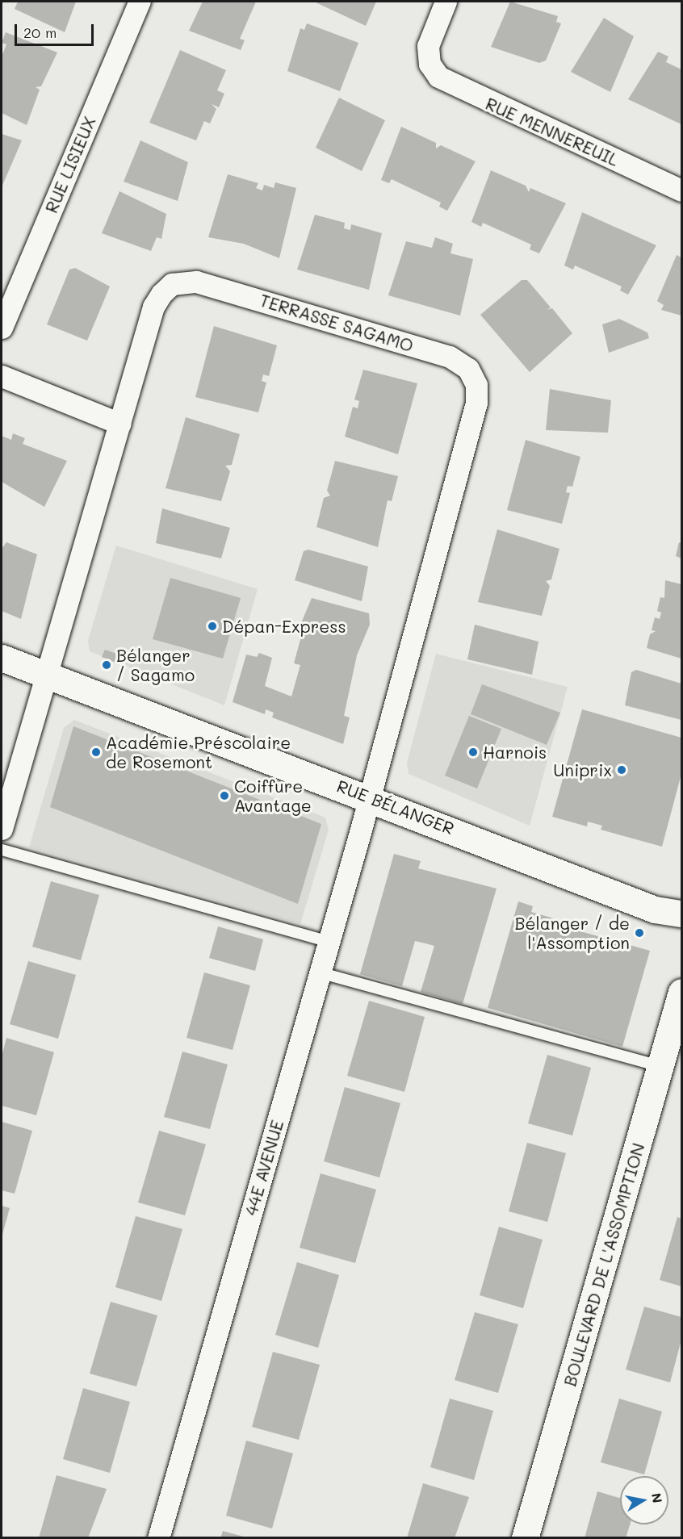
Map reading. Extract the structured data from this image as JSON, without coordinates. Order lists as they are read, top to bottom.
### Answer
{
  "streets": {
    "street": [
      "RUE MENNEREUIL",
      "RUE LISIEUX",
      "TERRASSE SAGAMO",
      "RUE BÉLANGER",
      "44E AVENUE",
      "BOULEVARD DE L'ASSOMPTION"
    ]
  },
  "crossings": [
    ["TERRASSE SAGAMO", "RUE BÉLANGER"],
    ["TERRASSE SAGAMO", "44E AVENUE"],
    ["RUE BÉLANGER", "44E AVENUE"]
  ],
  "places": [
    "Dépan-Express",
    "Bélanger / Sagamo",
    "Académie Préscolaire de Rosemont",
    "Harnois",
    "Uniprix",
    "Coiffure Avantage",
    "Bélanger / de l'Assomption"
  ],
  "scale_bar": "20 m",
  "north": "right"
}
